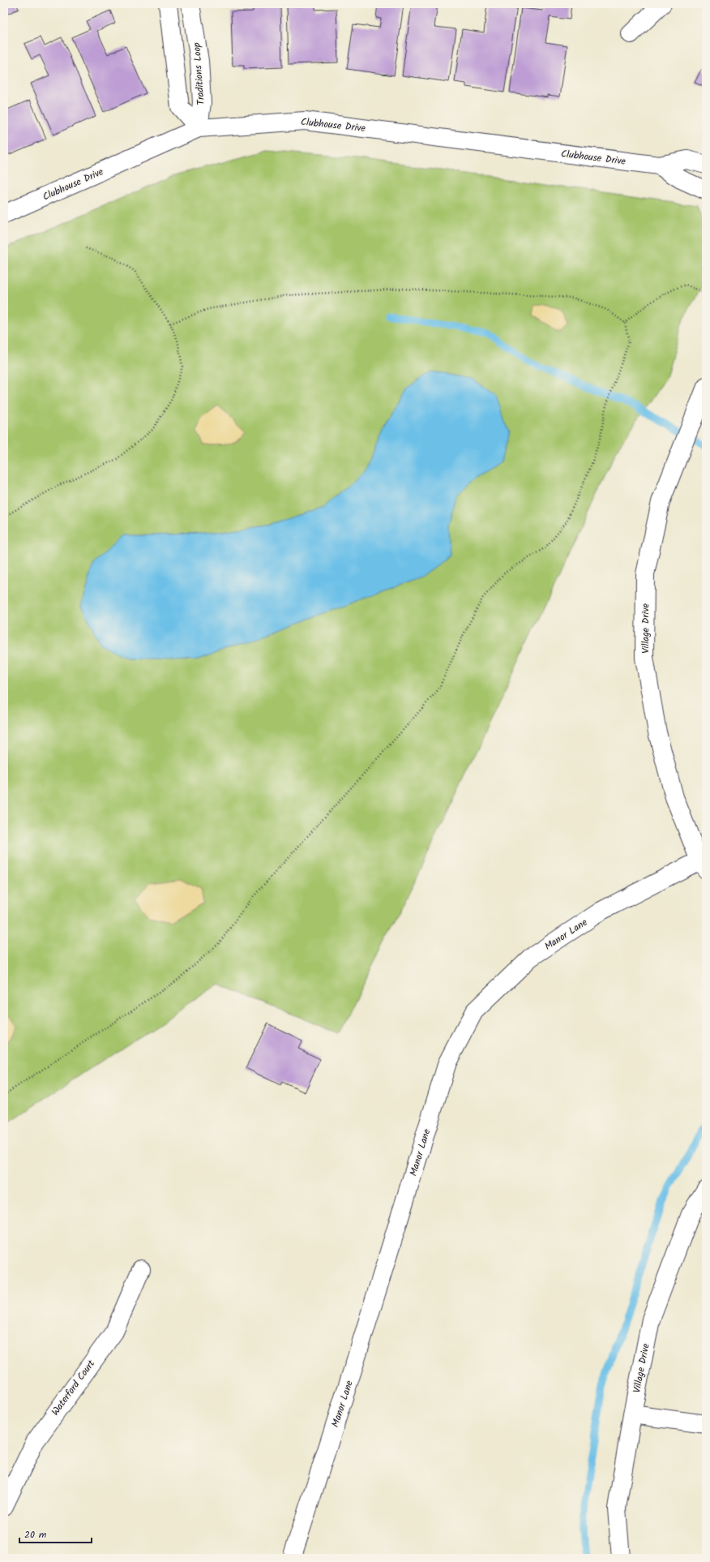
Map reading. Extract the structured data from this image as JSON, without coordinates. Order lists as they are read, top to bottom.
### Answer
{
  "streets": {
    "street": [
      "Traditions Loop",
      "Clubhouse Drive",
      "Village Drive",
      "Manor Lane",
      "Waterford Court"
    ]
  },
  "crossings": [
    ["Traditions Loop", "Clubhouse Drive"],
    ["Village Drive", "Manor Lane"]
  ],
  "scale_bar": "20 m"
}
